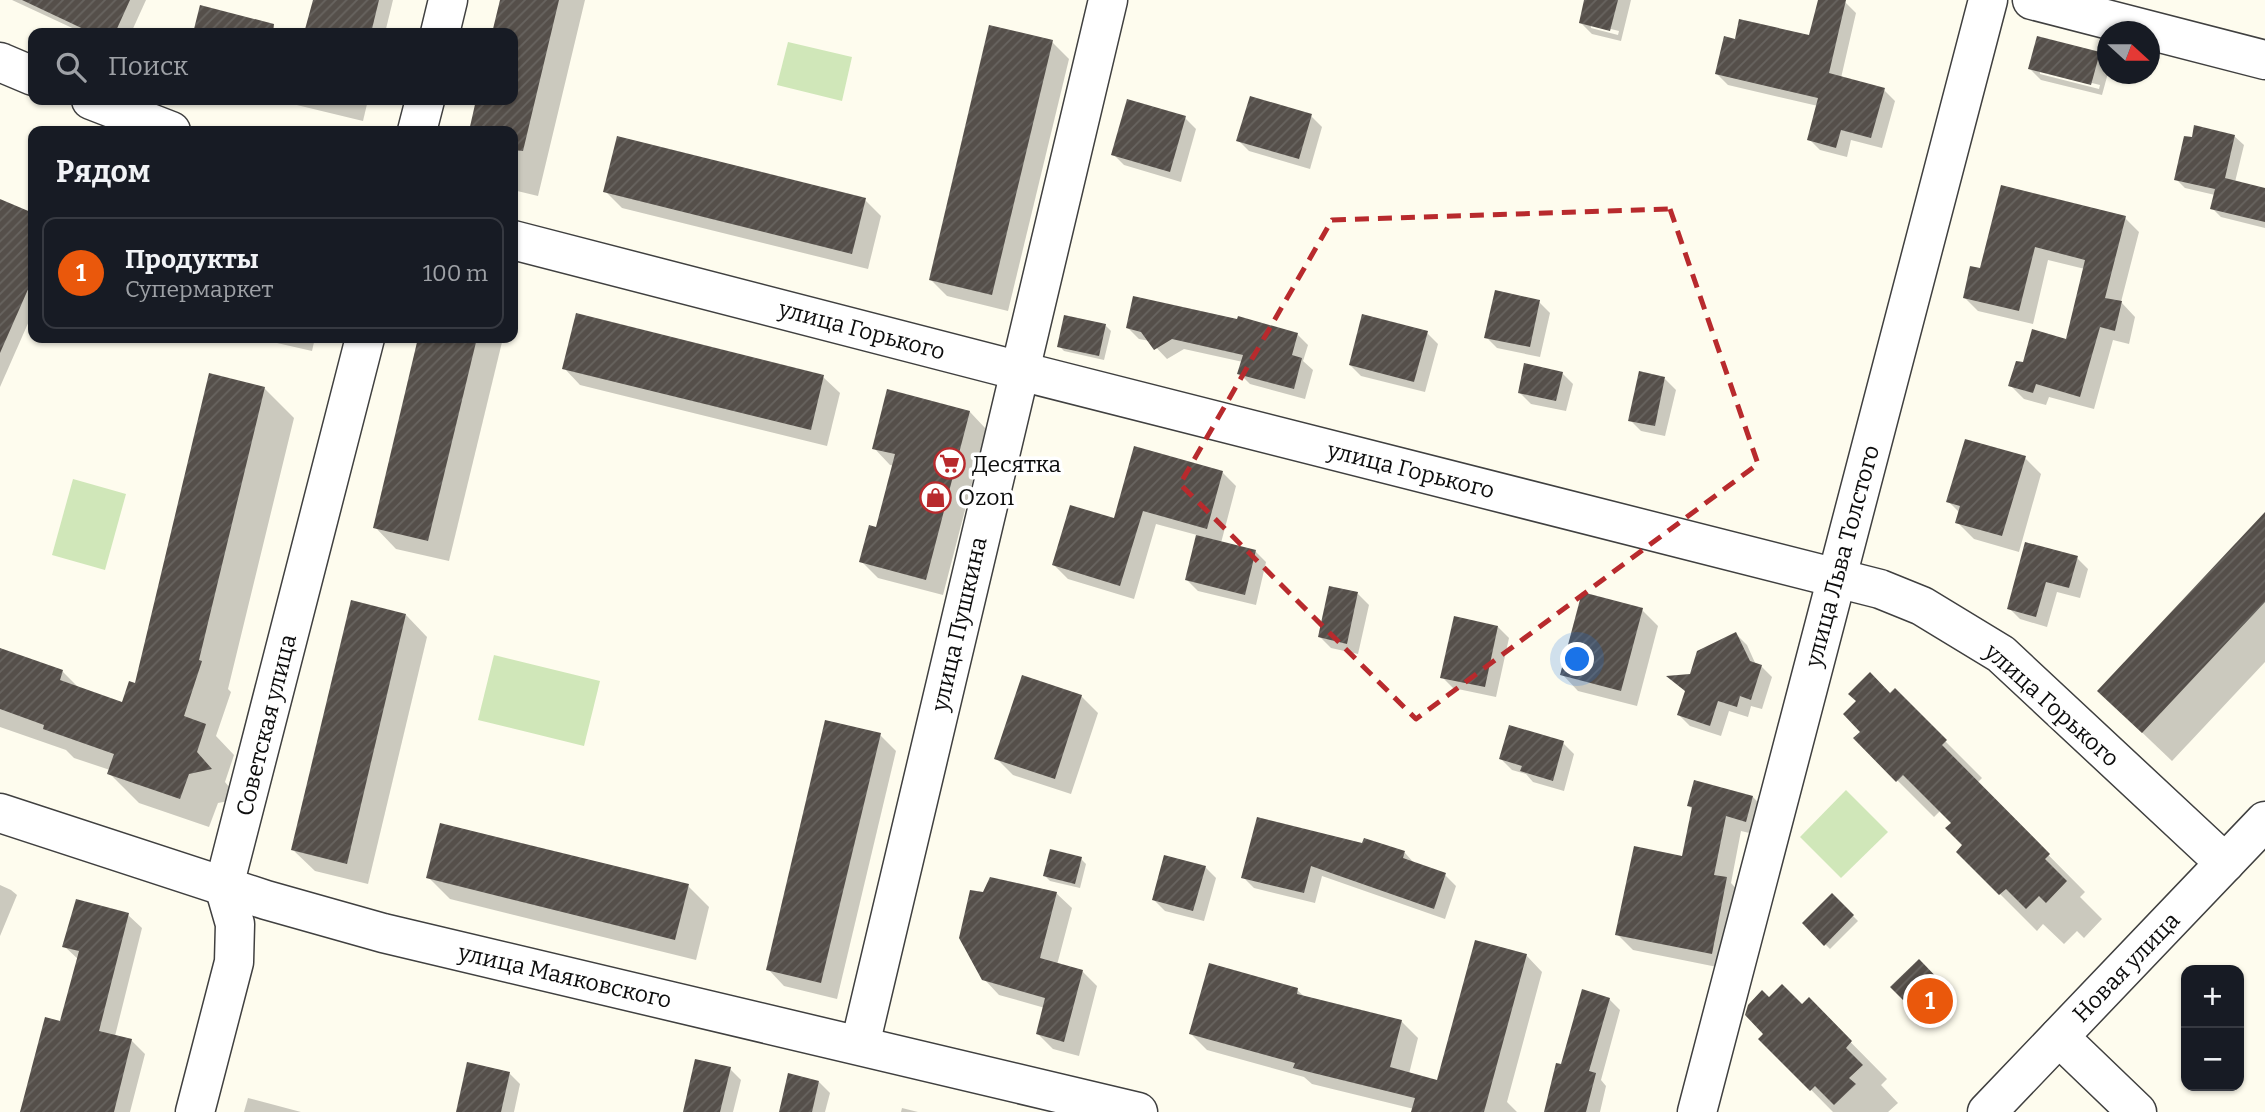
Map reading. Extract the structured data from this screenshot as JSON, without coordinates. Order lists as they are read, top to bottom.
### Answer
{
  "streets": {
    "street": [
      "улица Горького",
      "улица Льва Толстого",
      "улица Пушкина",
      "Советская улица",
      "Новая улица",
      "улица Маяковского"
    ]
  },
  "crossings": [
    ["улица Горького", "улица Льва Толстого"],
    ["улица Горького", "улица Пушкина"],
    ["улица Горького", "Новая улица"],
    ["улица Пушкина", "улица Маяковского"],
    ["Советская улица", "улица Маяковского"]
  ],
  "places": {
    "supermarket": ["Десятка"],
    "shop": ["Ozon"]
  },
  "north": "right",
  "page": {
    "search": "Поиск",
    "heading": "Рядом",
    "list": [
      {
        "mark": "1",
        "name": "Продукты",
        "note": "Супермаркет",
        "value": "100 m"
      }
    ],
    "map_buttons": ["+", "−"],
    "pins": "1"
  }
}
